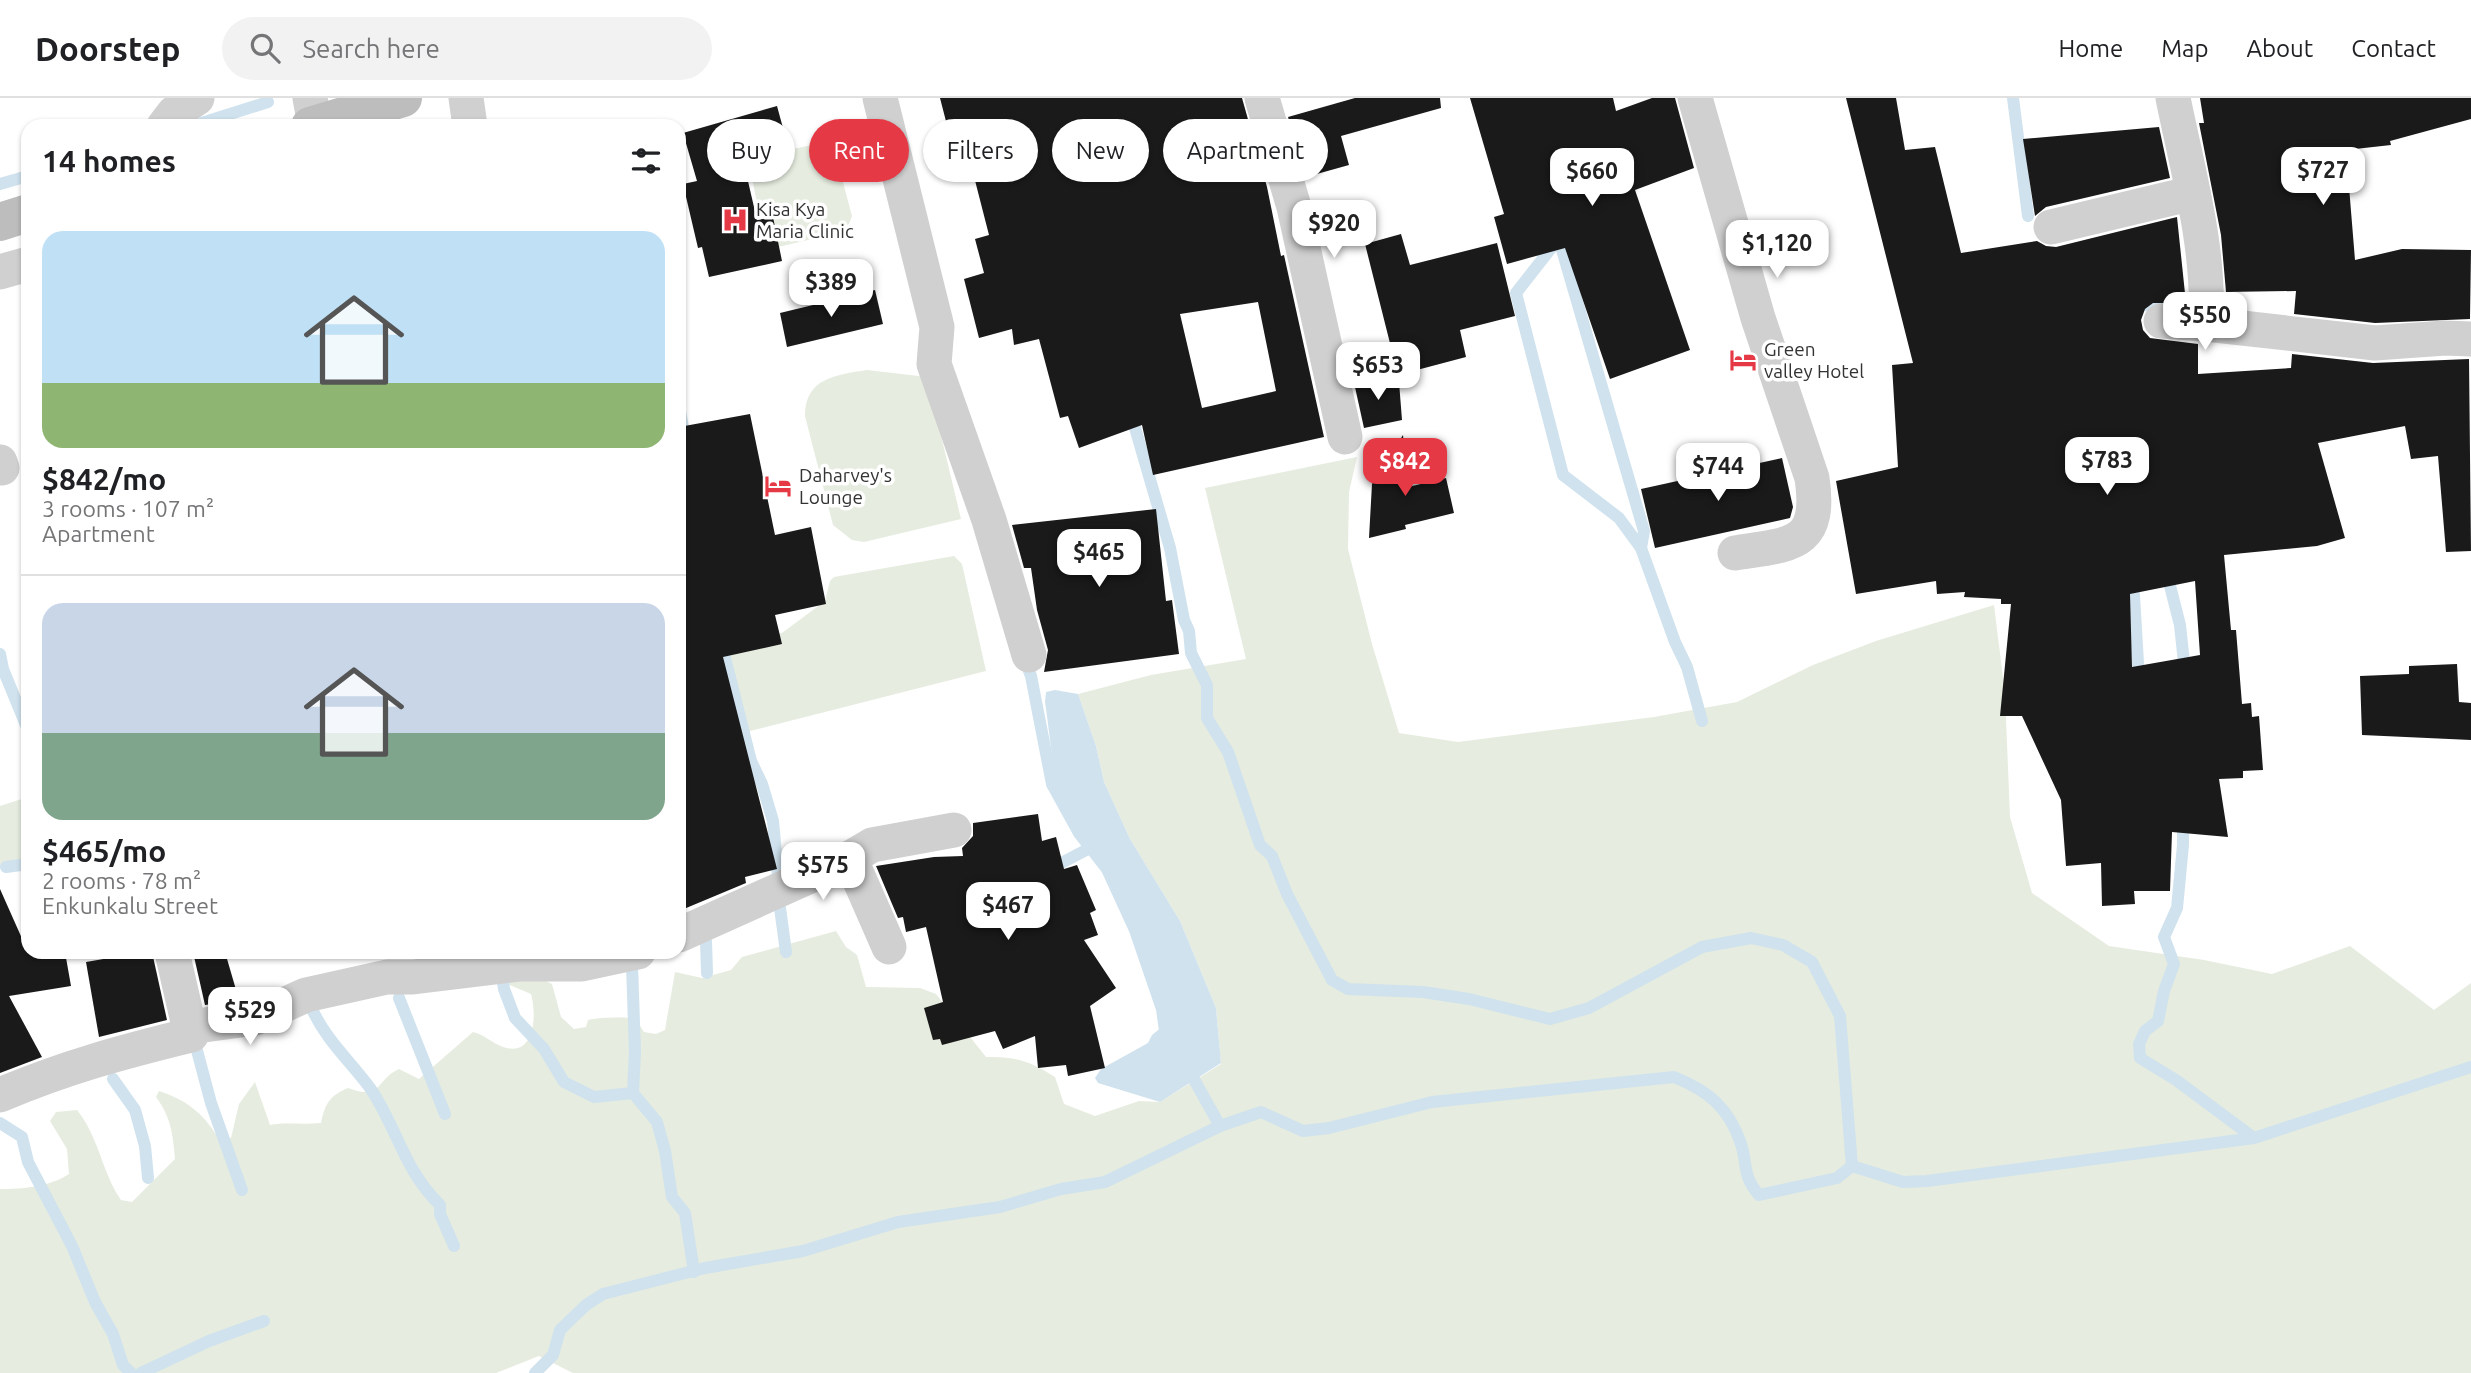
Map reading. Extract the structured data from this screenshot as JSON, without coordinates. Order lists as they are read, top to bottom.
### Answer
{
  "places": {
    "hospital": ["Kisa Kya Maria Clinic"],
    "hotel": ["Green valley Hotel", "Daharvey's Lounge"]
  },
  "page": {
    "header": "Doorstep",
    "search": "Search here",
    "nav": [
      "Home",
      "Map",
      "About",
      "Contact"
    ],
    "chip": [
      "Buy",
      "Rent",
      "Filters",
      "New",
      "Apartment"
    ],
    "heading": "14 homes",
    "price": [
      "$727",
      "$660",
      "$920",
      "$1,120",
      "$389",
      "$550",
      "$653",
      "$783",
      "$842",
      "$744",
      "$465",
      "$575",
      "$467",
      "$529"
    ],
    "list": [
      {
        "name": "$842/mo",
        "note": "3 rooms · 107 m² · Apartment"
      },
      {
        "name": "$465/mo",
        "note": "2 rooms · 78 m² · Enkunkalu Street"
      }
    ]
  }
}
